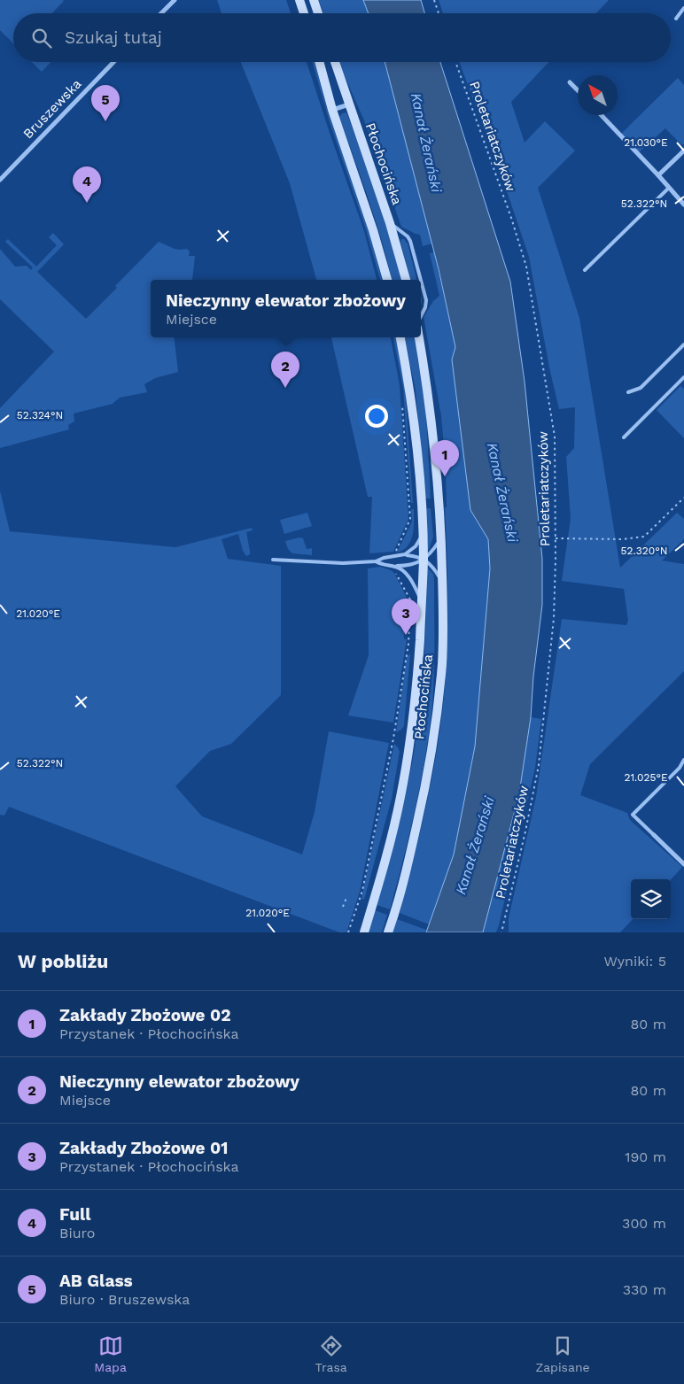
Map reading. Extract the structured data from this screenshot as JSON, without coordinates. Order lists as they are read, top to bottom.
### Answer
{
  "streets": {
    "main road": ["Płochocińska"],
    "street": ["Bruszewska"],
    "path": ["Proletariatczyków"]
  },
  "water": ["Kanał Żerański"],
  "north": "top left",
  "page": {
    "search": "Szukaj tutaj",
    "pins": [
      "5",
      "4",
      "2",
      "1",
      "3"
    ],
    "popup": ["Nieczynny elewator zbożowy", "Miejsce"],
    "heading": ["W pobliżu", "Wyniki: 5"],
    "list": [
      {
        "mark": "1",
        "name": "Zakłady Zbożowe 02",
        "note": "Przystanek · Płochocińska",
        "value": "80 m"
      },
      {
        "mark": "2",
        "name": "Nieczynny elewator zbożowy",
        "note": "Miejsce",
        "value": "80 m"
      },
      {
        "mark": "3",
        "name": "Zakłady Zbożowe 01",
        "note": "Przystanek · Płochocińska",
        "value": "190 m"
      },
      {
        "mark": "4",
        "name": "Full",
        "note": "Biuro",
        "value": "300 m"
      },
      {
        "mark": "5",
        "name": "AB Glass",
        "note": "Biuro · Bruszewska",
        "value": "330 m"
      }
    ],
    "nav": ["Mapa", "Trasa", "Zapisane"]
  },
  "coordinates": [
    "21.030°E",
    "52.322°N",
    "52.324°N",
    "52.320°N",
    "21.020°E",
    "21.025°E"
  ]
}
